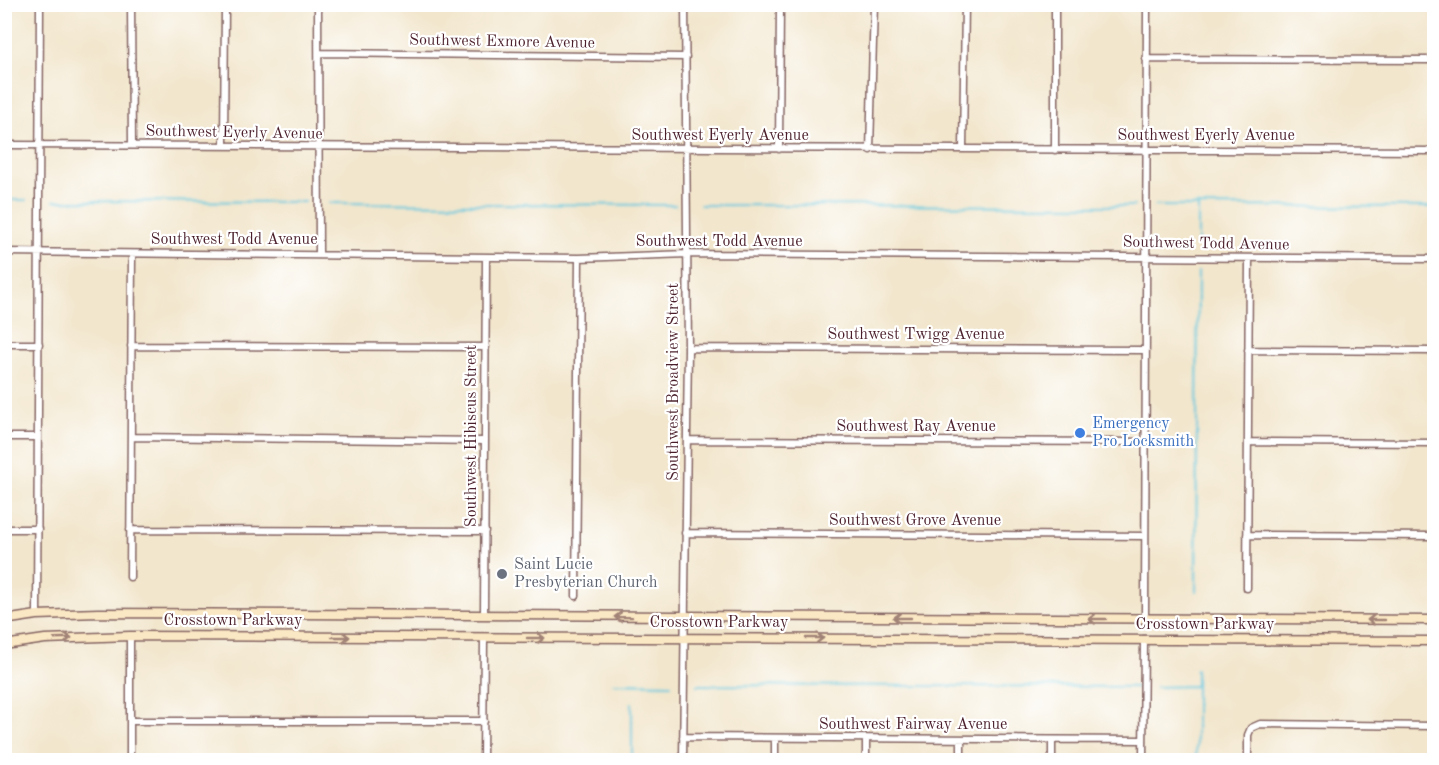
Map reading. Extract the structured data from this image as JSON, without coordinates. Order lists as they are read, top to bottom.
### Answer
{
  "streets": {
    "main road": ["Crosstown Parkway"],
    "street": [
      "Southwest Exmore Avenue",
      "Southwest Eyerly Avenue",
      "Southwest Todd Avenue",
      "Southwest Twigg Avenue",
      "Southwest Broadview Street",
      "Southwest Ray Avenue",
      "Southwest Hibiscus Street",
      "Southwest Grove Avenue",
      "Southwest Fairway Avenue"
    ]
  },
  "crossings": [
    ["Southwest Exmore Avenue", "Southwest Broadview Street"],
    ["Southwest Eyerly Avenue", "Southwest Broadview Street"],
    ["Southwest Todd Avenue", "Southwest Broadview Street"],
    ["Southwest Todd Avenue", "Southwest Hibiscus Street"],
    ["Southwest Twigg Avenue", "Southwest Broadview Street"],
    ["Southwest Broadview Street", "Southwest Ray Avenue"],
    ["Southwest Broadview Street", "Southwest Grove Avenue"],
    ["Southwest Broadview Street", "Crosstown Parkway"],
    ["Southwest Broadview Street", "Southwest Fairway Avenue"],
    ["Southwest Hibiscus Street", "Crosstown Parkway"]
  ],
  "places": ["Emergency Pro Locksmith", "Saint Lucie Presbyterian Church"]
}
